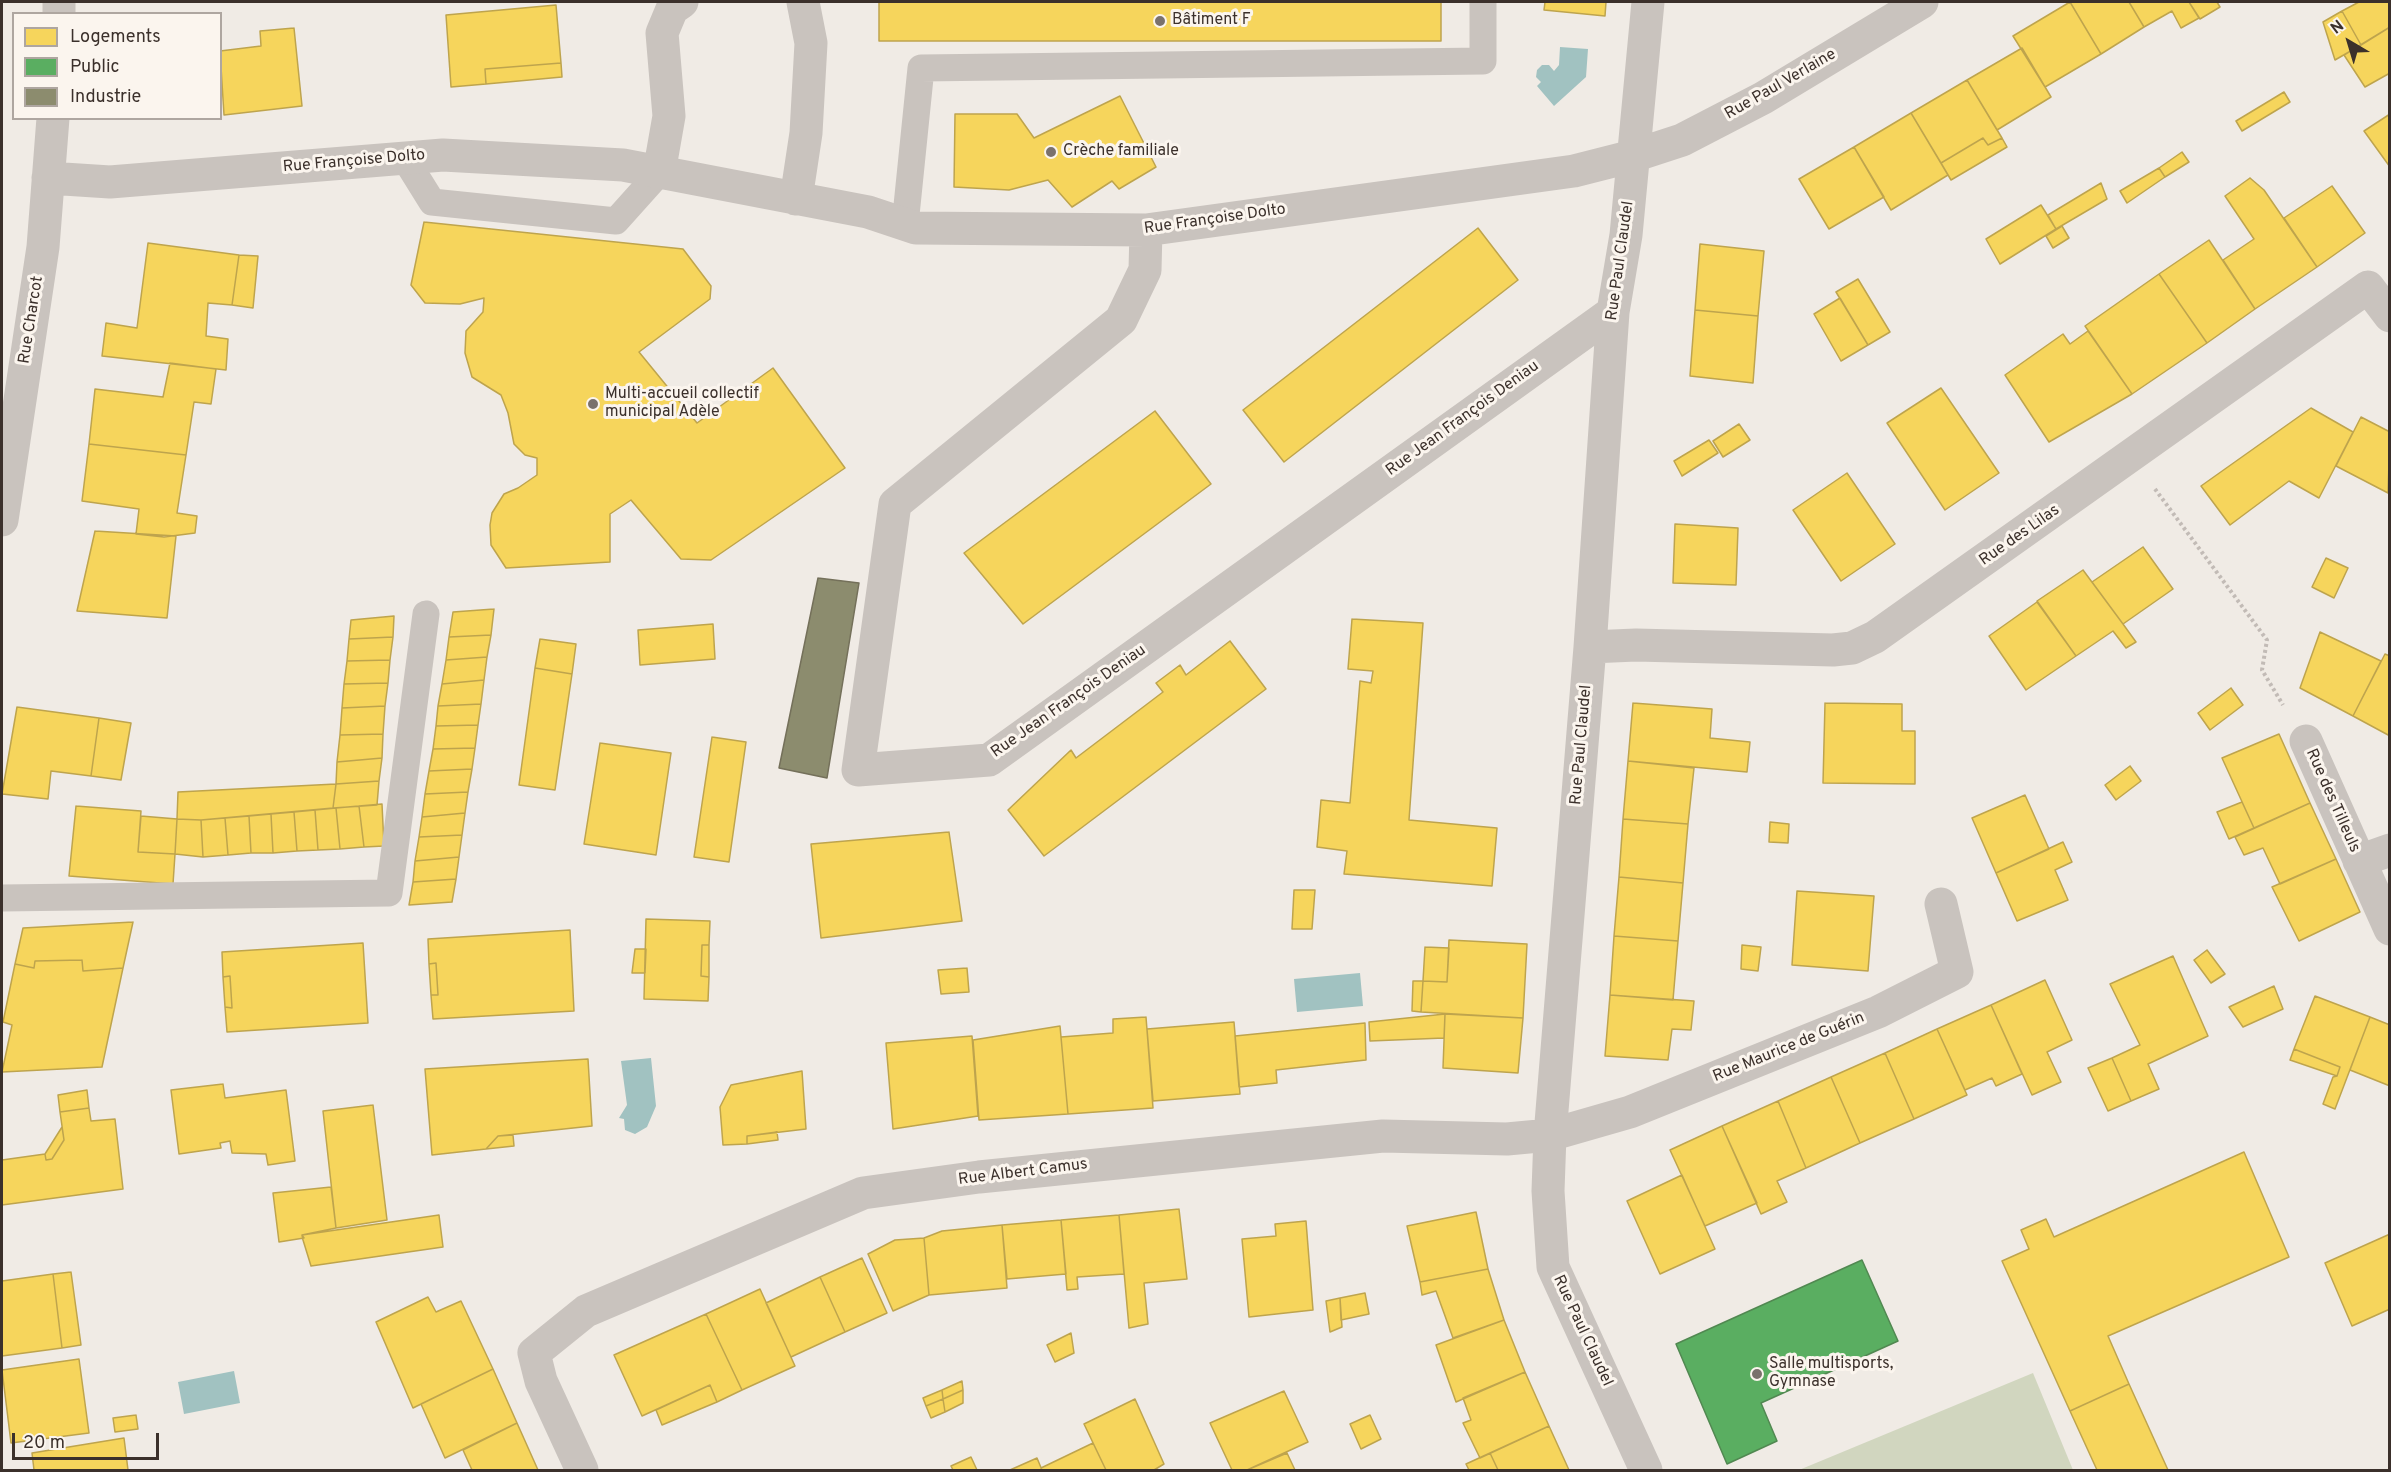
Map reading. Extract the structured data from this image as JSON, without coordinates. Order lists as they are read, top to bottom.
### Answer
{
  "streets": {
    "street": [
      "Rue Paul Verlaine",
      "Rue Françoise Dolto",
      "Rue Paul Claudel",
      "Rue Charcot",
      "Rue Jean François Deniau",
      "Rue des Lilas",
      "Rue des Tilleuls",
      "Rue Maurice de Guérin",
      "Rue Albert Camus"
    ]
  },
  "crossings": [
    ["Rue Paul Verlaine", "Rue Françoise Dolto"],
    ["Rue Paul Verlaine", "Rue Paul Claudel"],
    ["Rue Françoise Dolto", "Rue Paul Claudel"],
    ["Rue Françoise Dolto", "Rue Charcot"],
    ["Rue Françoise Dolto", "Rue Jean François Deniau"],
    ["Rue Paul Claudel", "Rue Jean François Deniau"],
    ["Rue Paul Claudel", "Rue des Lilas"],
    ["Rue Paul Claudel", "Rue Maurice de Guérin"],
    ["Rue Paul Claudel", "Rue Albert Camus"],
    ["Rue Maurice de Guérin", "Rue Albert Camus"]
  ],
  "places": [
    "Bâtiment F",
    "Crèche familiale",
    "Multi-accueil collectif municipal Adèle",
    "Salle multisports, Gymnase"
  ],
  "legend": ["Logements", "Public", "Industrie"],
  "scale_bar": "20 m",
  "north": "top left"
}
